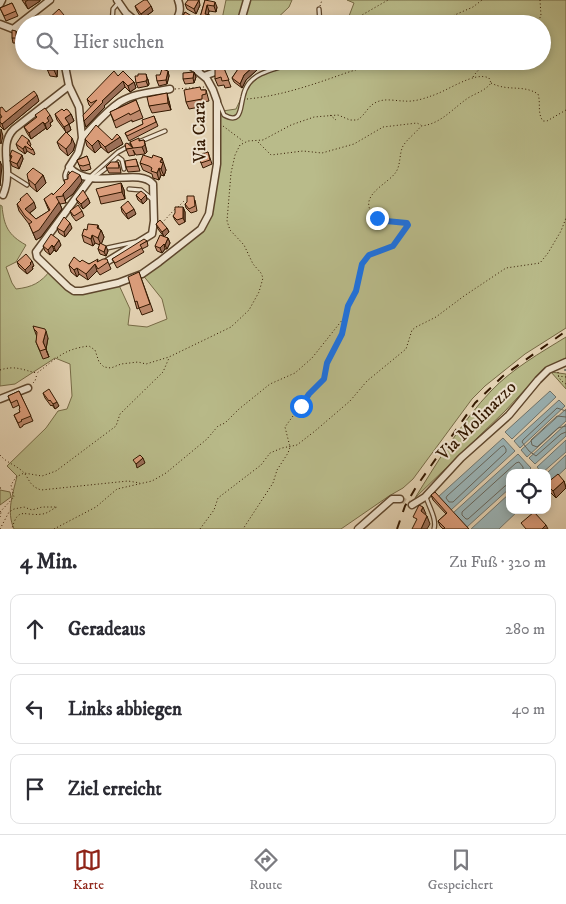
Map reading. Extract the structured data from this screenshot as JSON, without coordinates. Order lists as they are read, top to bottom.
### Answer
{
  "streets": {
    "street": ["Via Cara", "Via Molinazzo"]
  },
  "page": {
    "search": "Hier suchen",
    "heading": ["4 Min.", "Zu Fuß · 320 m"],
    "list": [
      ["Geradeaus", "280 m"],
      ["Links abbiegen", "40 m"],
      "Ziel erreicht"
    ],
    "nav": ["Karte", "Route", "Gespeichert"]
  }
}
